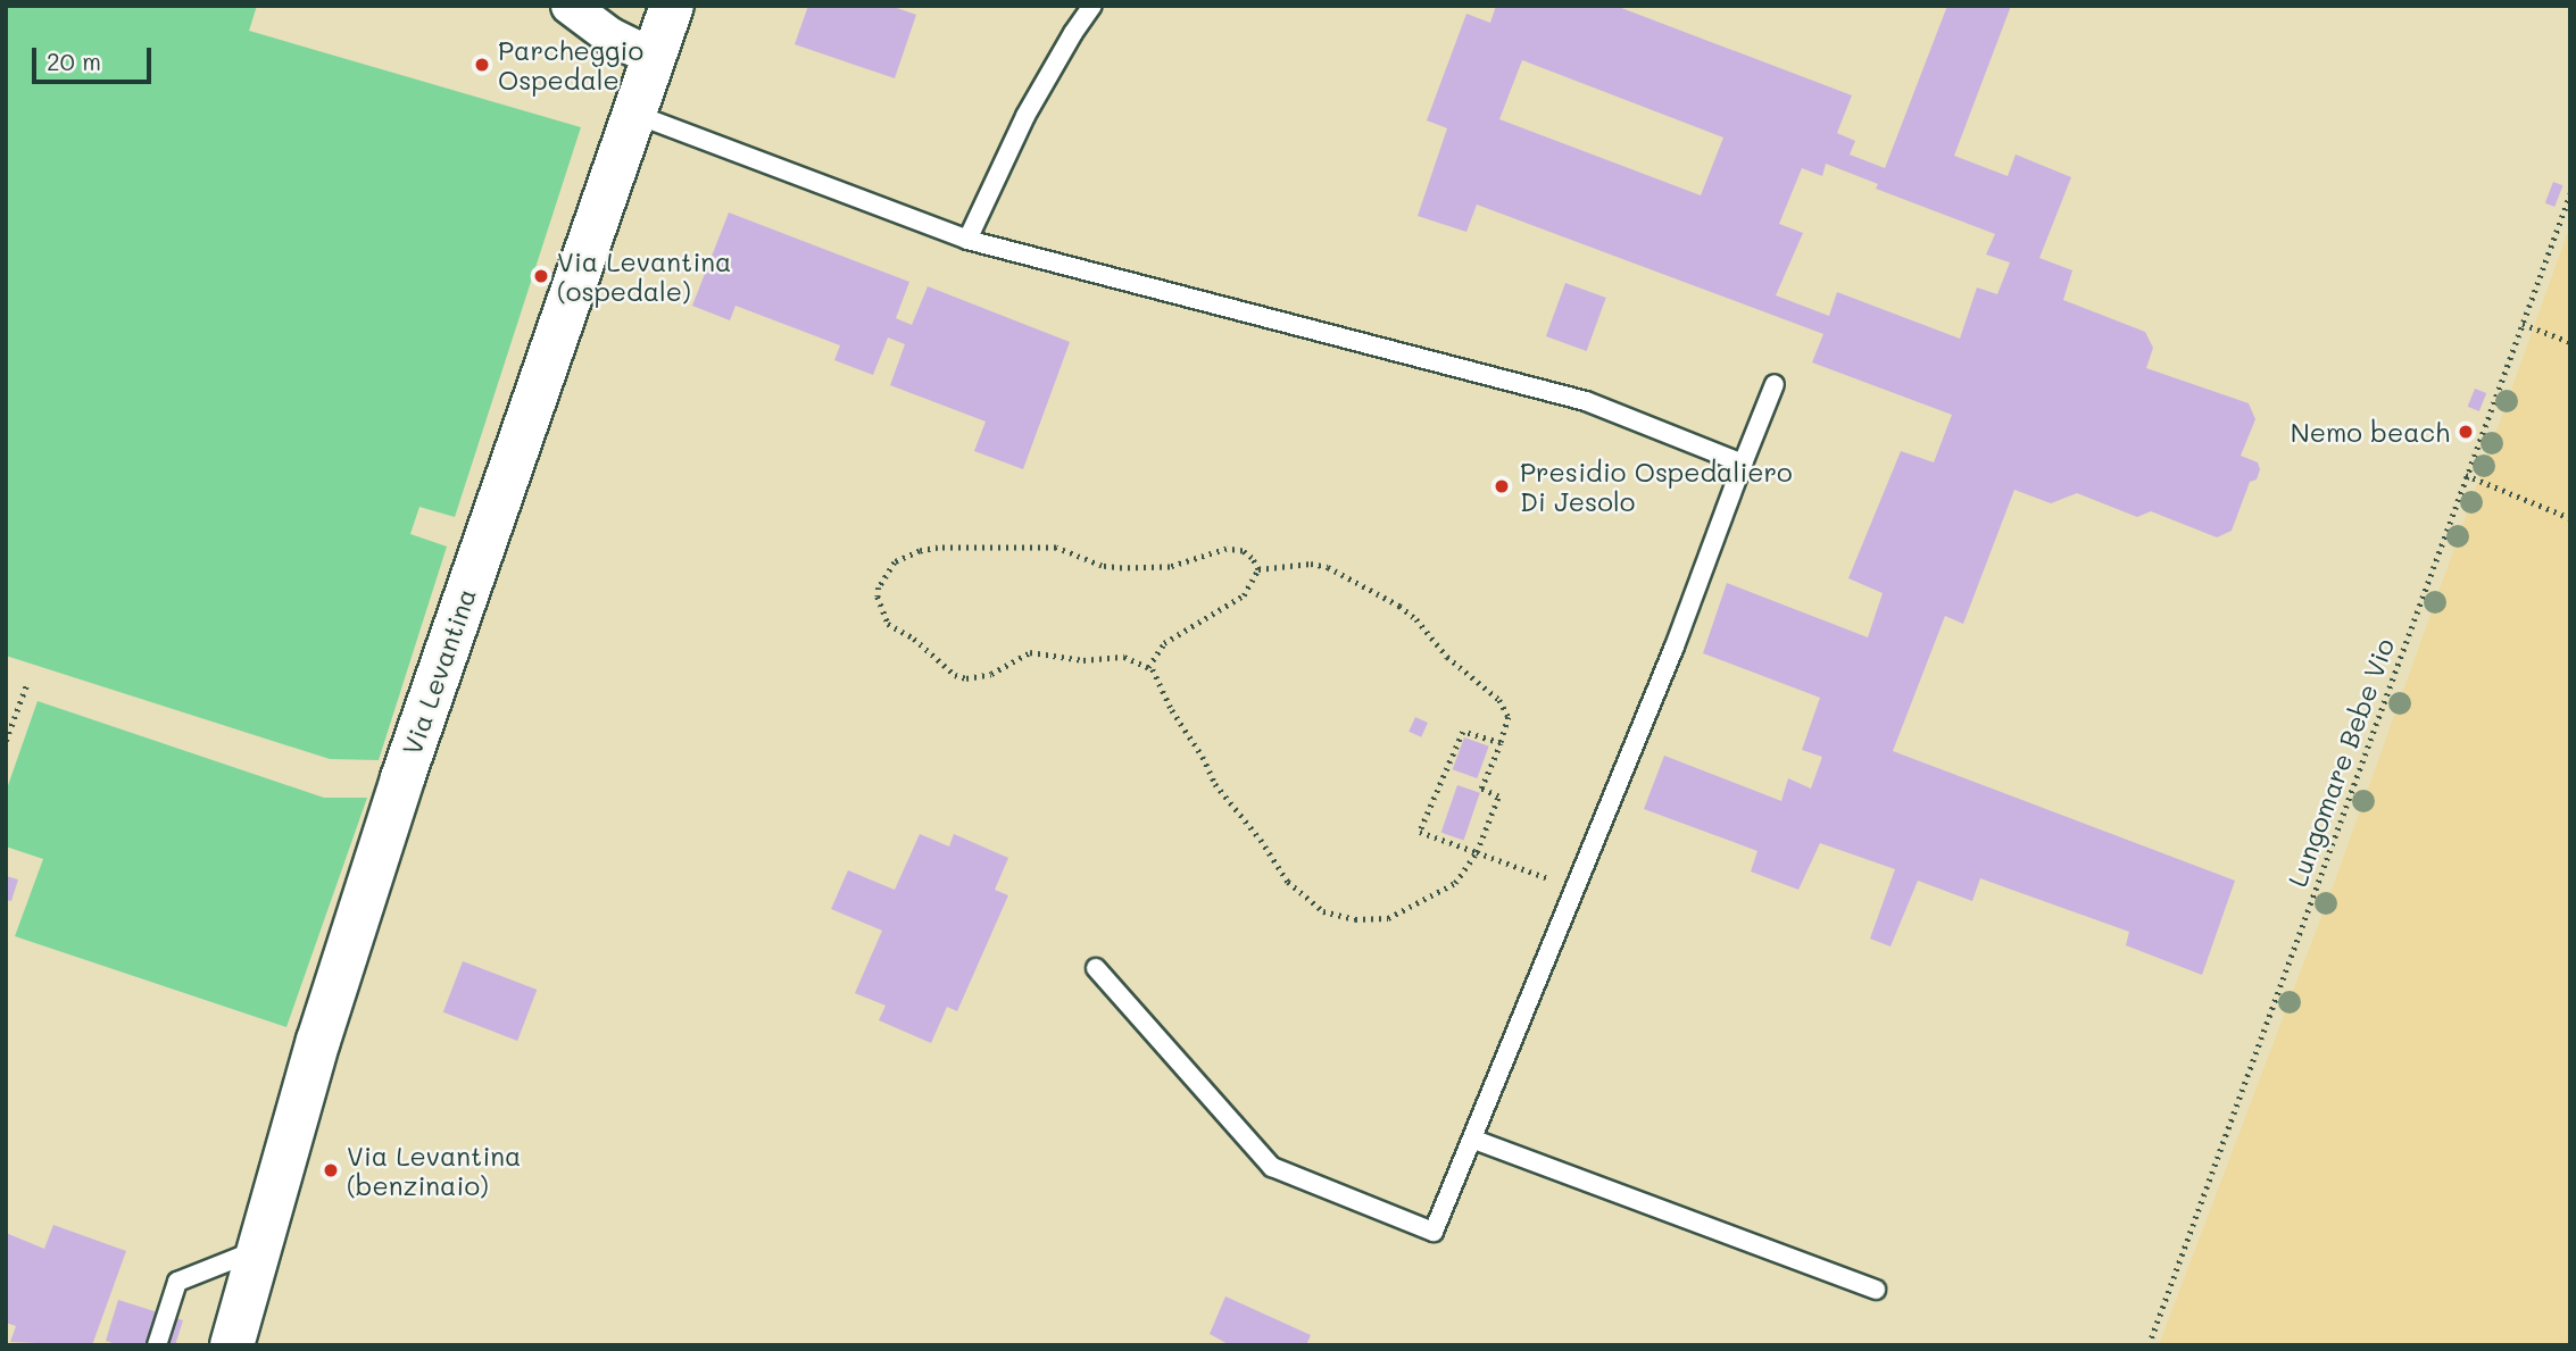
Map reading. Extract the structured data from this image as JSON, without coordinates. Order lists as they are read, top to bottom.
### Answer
{
  "streets": {
    "street": ["Via Levantina"],
    "path": ["Lungomare Bebe Vio"]
  },
  "places": [
    "Parcheggio Ospedale",
    "Via Levantina (ospedale)",
    "Nemo beach",
    "Presidio Ospedaliero Di Jesolo",
    "Via Levantina (benzinaio)"
  ],
  "scale_bar": "20 m"
}
